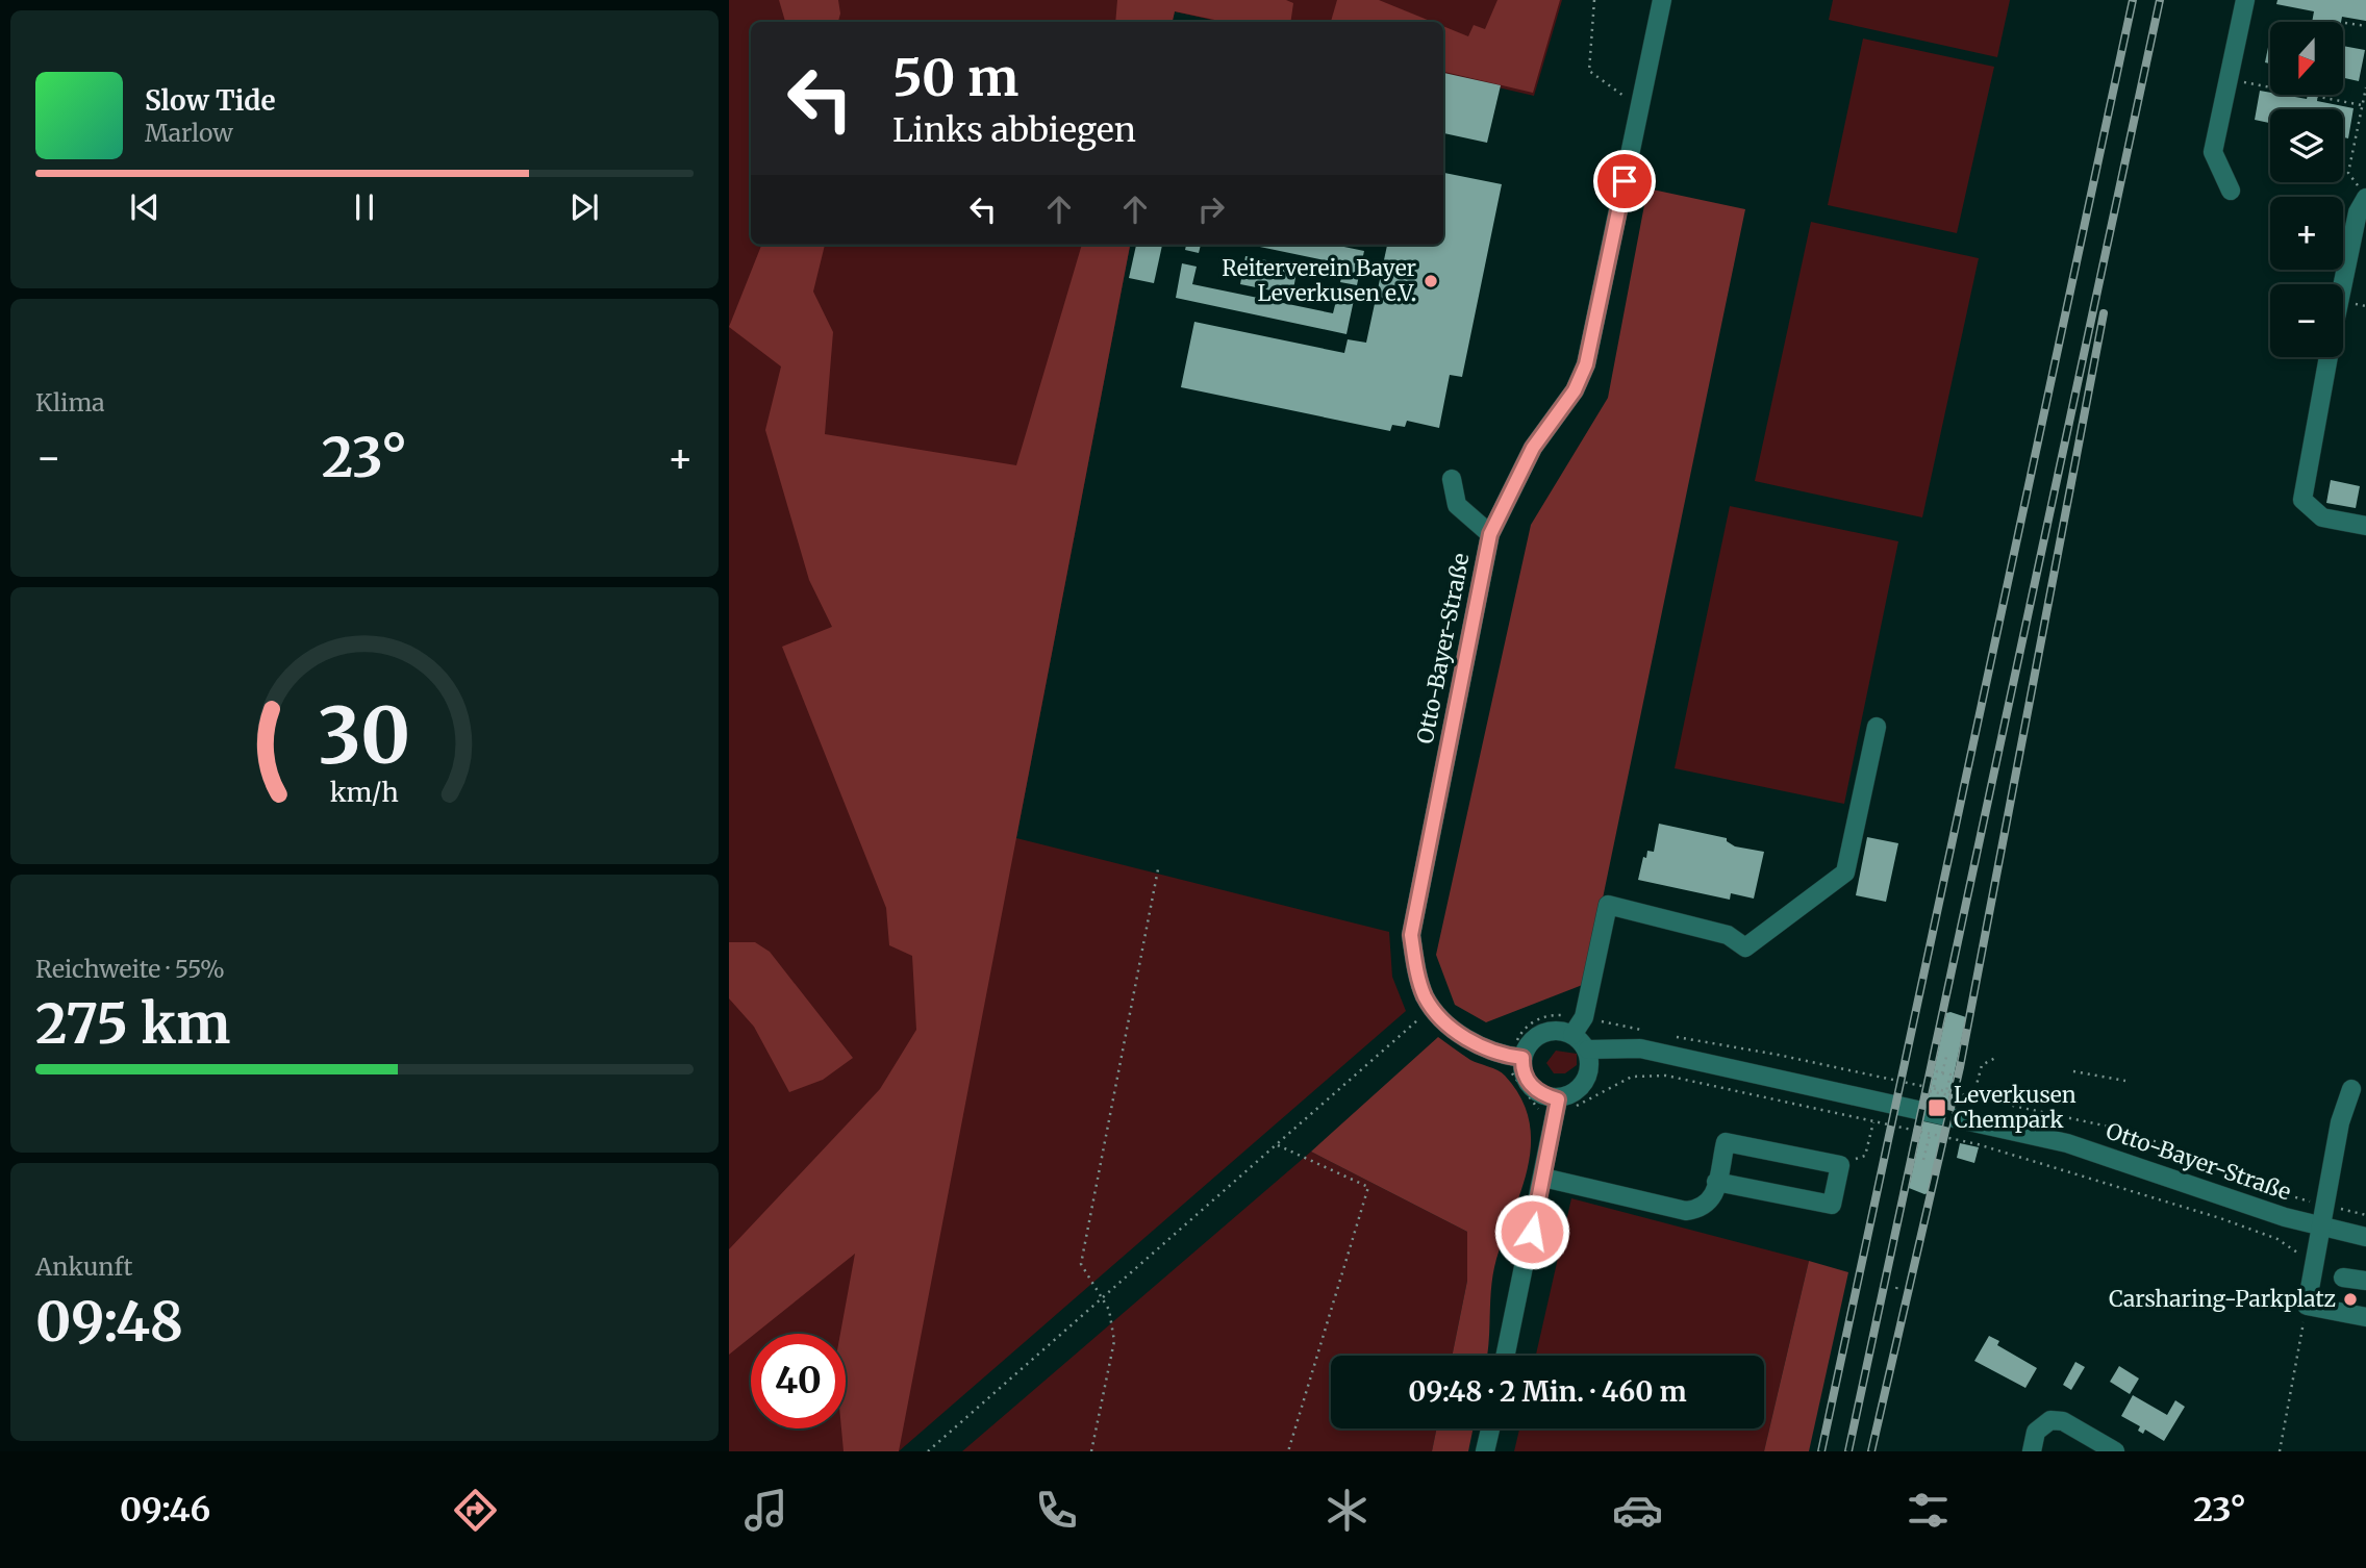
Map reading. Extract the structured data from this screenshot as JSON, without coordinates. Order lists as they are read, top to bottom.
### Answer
{
  "streets": {
    "street": ["Otto-Bayer-Straße"]
  },
  "places": {
    "other": ["Reiterverein Bayer Leverkusen e.V.", "Carsharing-Parkplatz"],
    "transit": ["Leverkusen Chempark"]
  },
  "north": "bottom",
  "page": {
    "map_buttons": ["+", "−"],
    "turn": ["50 m", "Links abbiegen"],
    "song": ["Slow Tide", "Marlow"],
    "tile": [
      "Klima",
      ["Reichweite · 55%", "275 km"],
      ["Ankunft", "09:48"]
    ],
    "heat": ["−", "23°", "+"],
    "limit": "40",
    "trip": "09:48 · 2 Min. · 460 m",
    "tabs": ["09:46", "23°"],
    "gauge": ["30", "km/h"]
  }
}
